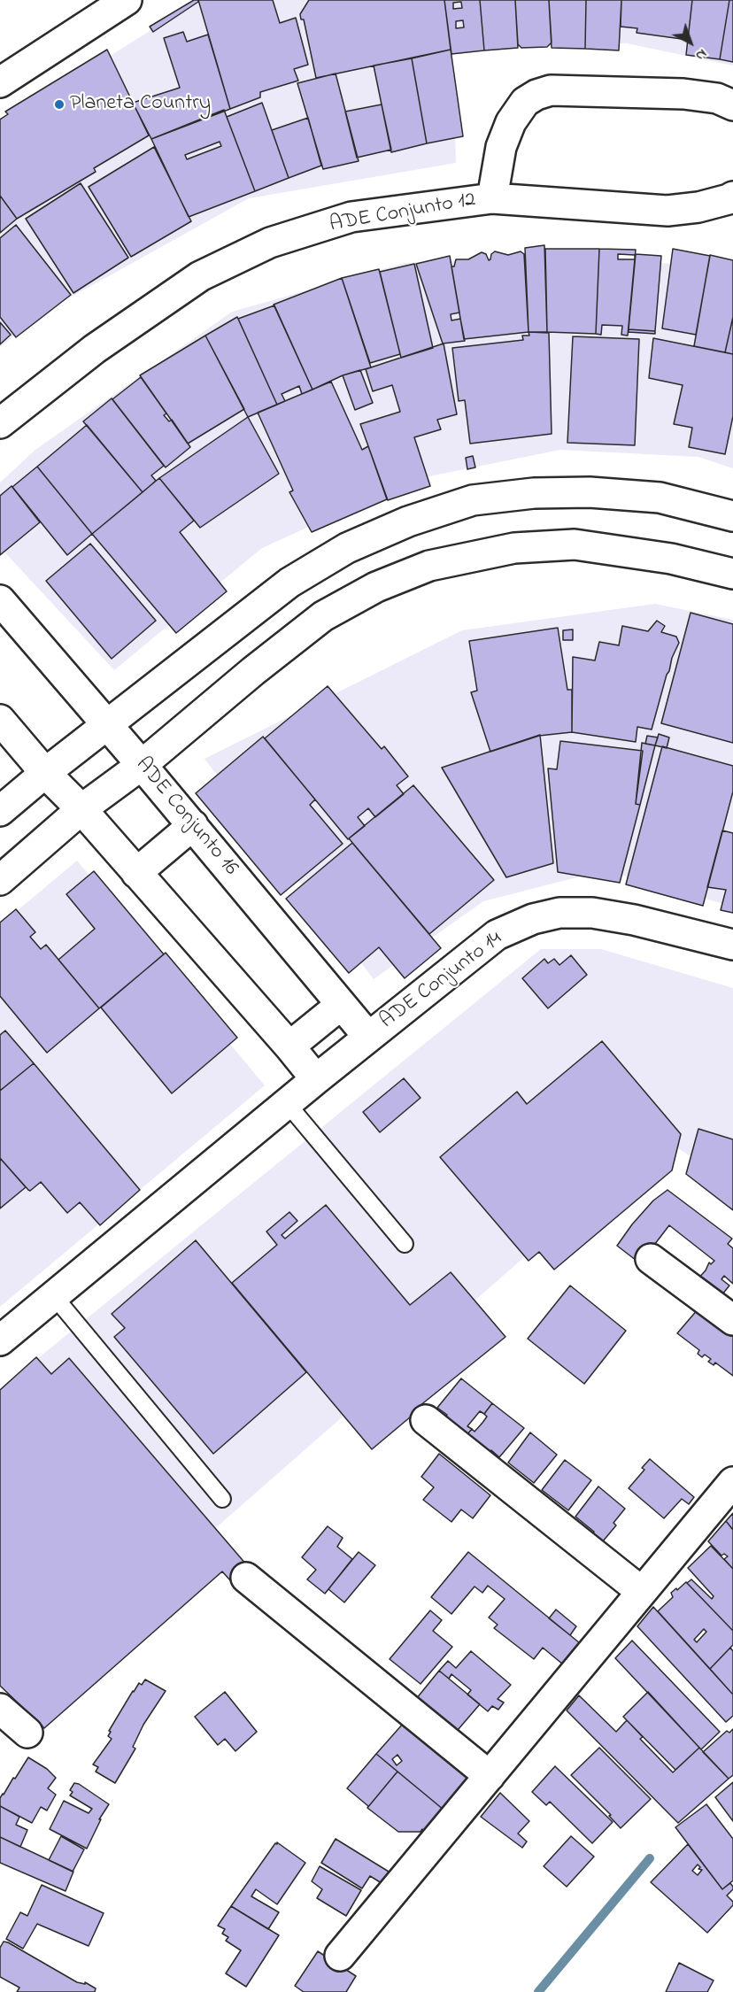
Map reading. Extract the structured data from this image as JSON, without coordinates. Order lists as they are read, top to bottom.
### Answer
{
  "streets": {
    "street": ["ADE Conjunto 12", "ADE Conjunto 16", "ADE Conjunto 14"]
  },
  "crossings": [
    ["ADE Conjunto 16", "ADE Conjunto 14"]
  ],
  "places": ["Planeta Country"],
  "north": "bottom right"
}
